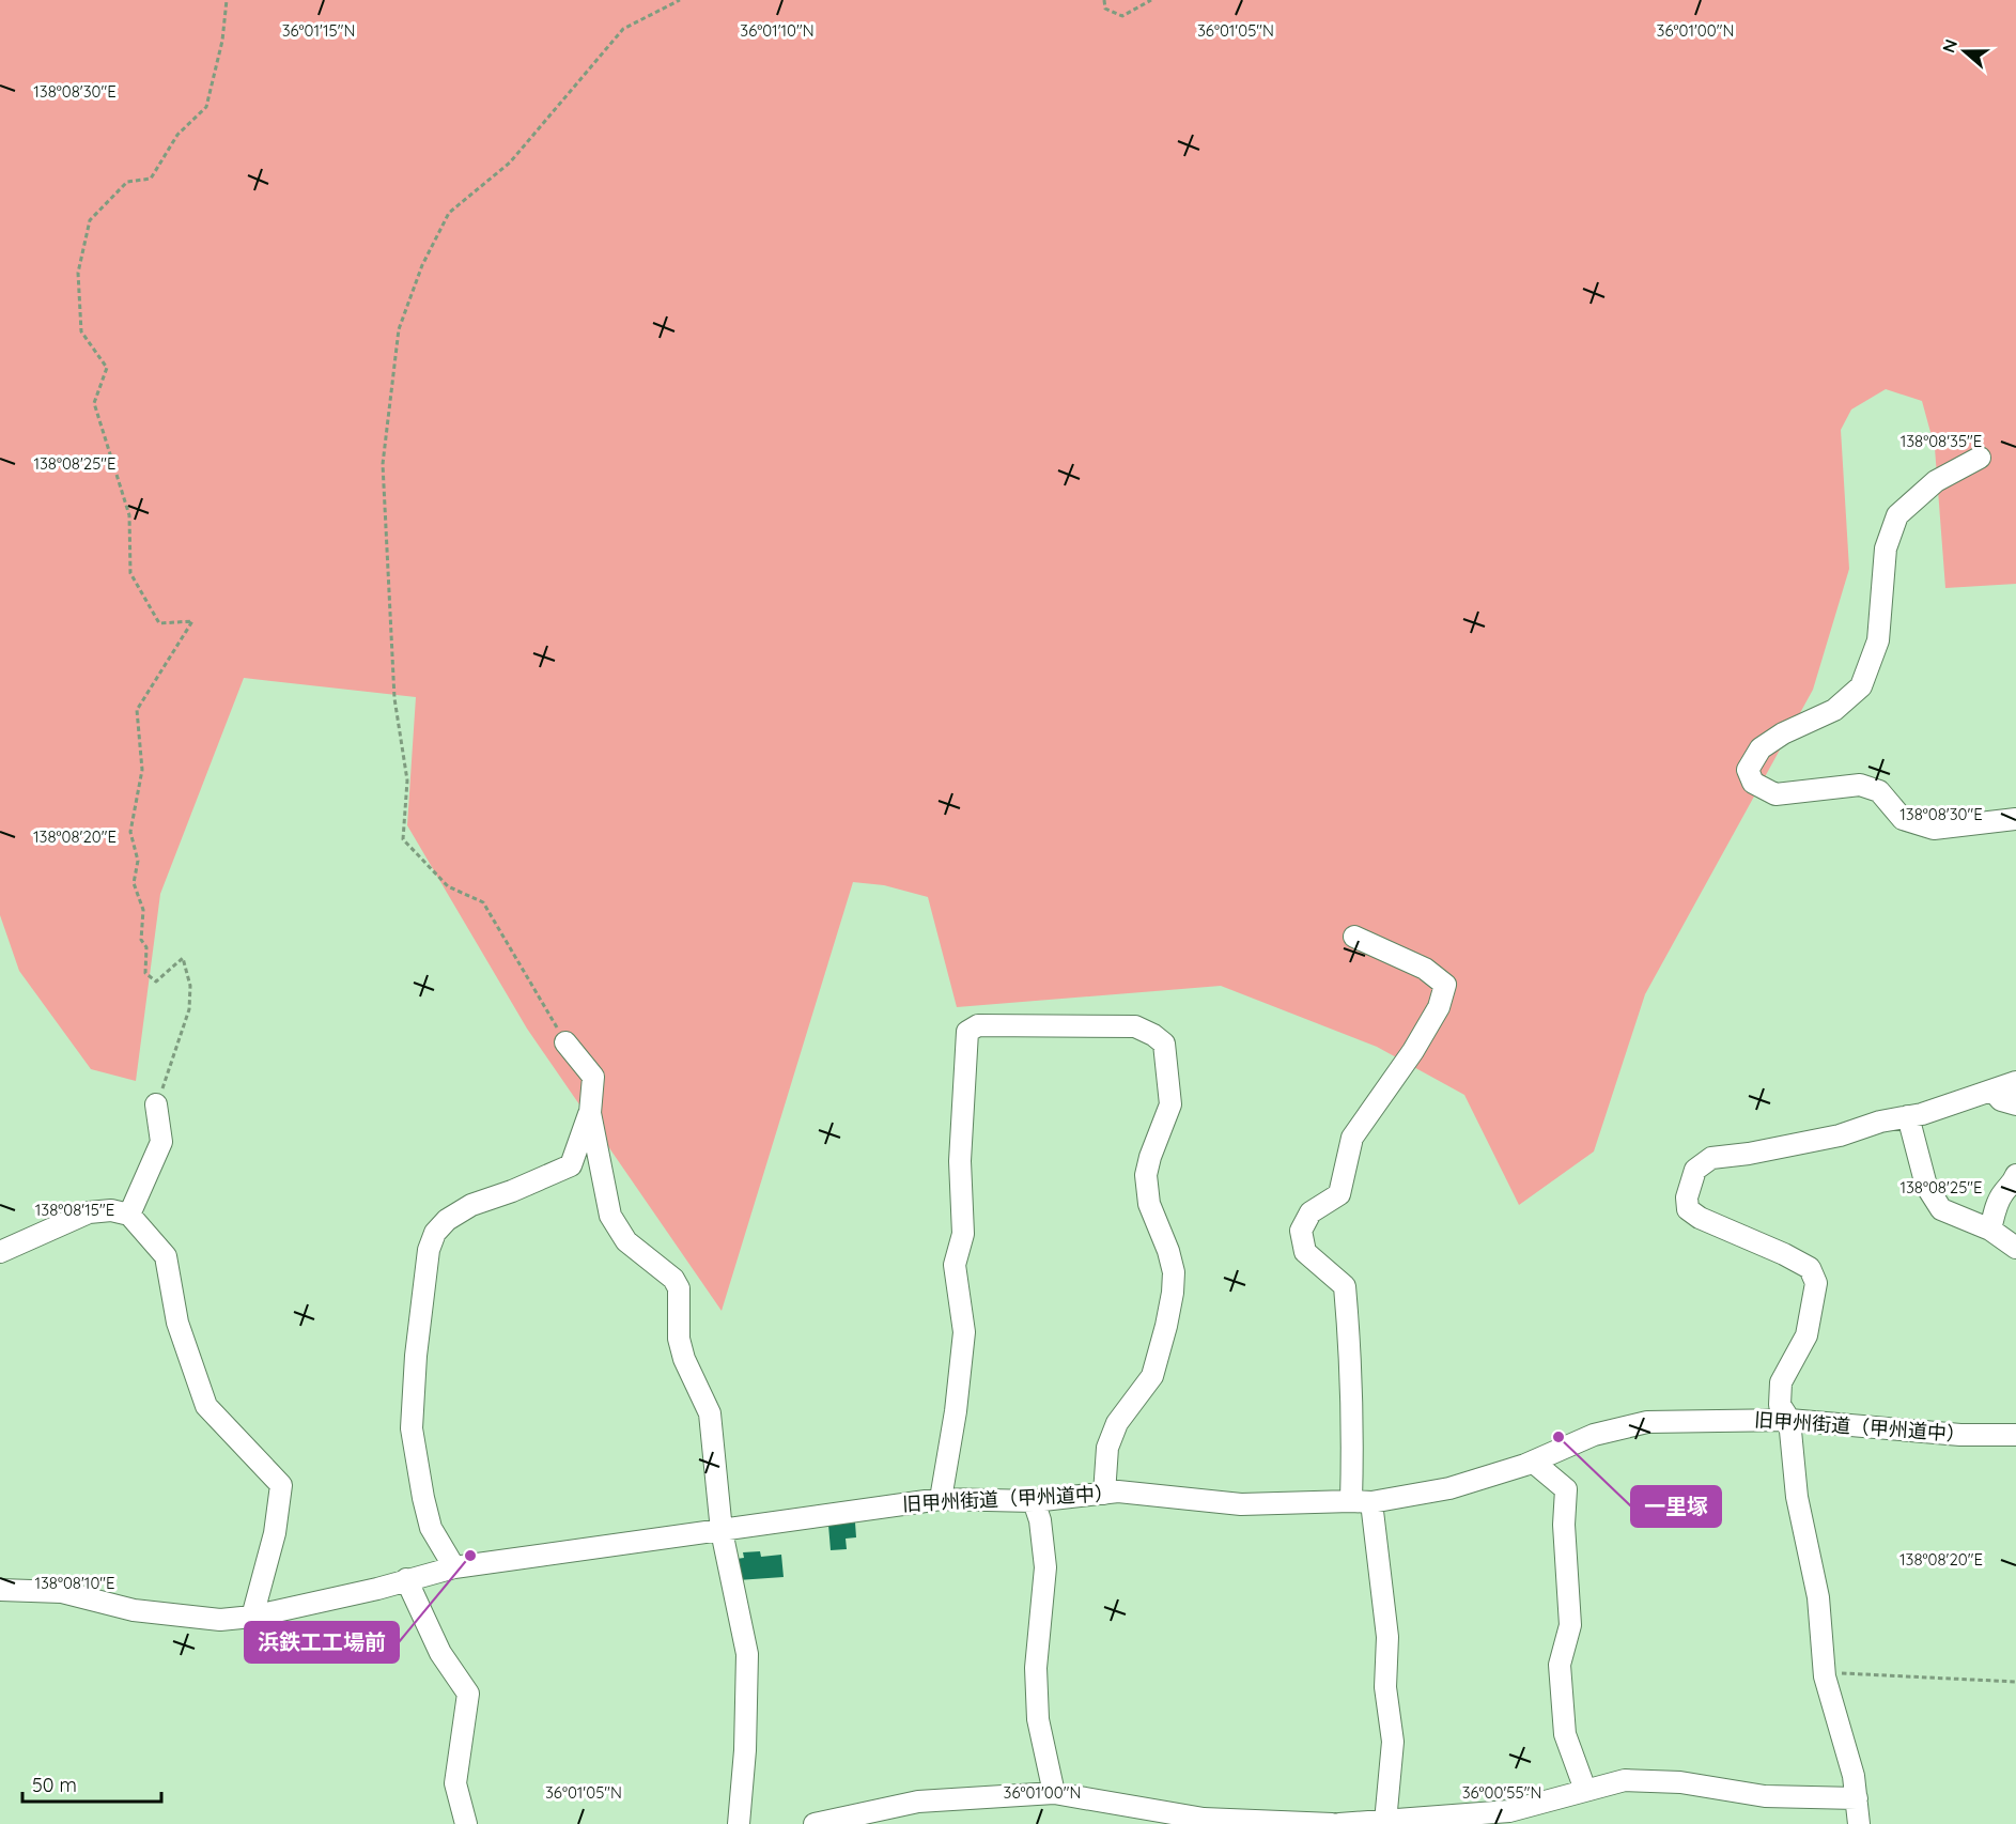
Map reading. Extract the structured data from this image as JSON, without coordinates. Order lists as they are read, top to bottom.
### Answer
{
  "streets": {
    "street": ["旧甲州街道（甲州道中）"]
  },
  "places": ["一里塚", "浜鉄工工場前"],
  "scale_bar": "50 m",
  "north": "left",
  "coordinates": [
    "36°01'15\"N",
    "36°01'10\"N",
    "36°01'05\"N",
    "36°01'00\"N",
    "138°08'30\"E",
    "138°08'35\"E",
    "138°08'25\"E",
    "138°08'20\"E",
    "138°08'15\"E",
    "138°08'10\"E",
    "36°00'55\"N"
  ]
}
